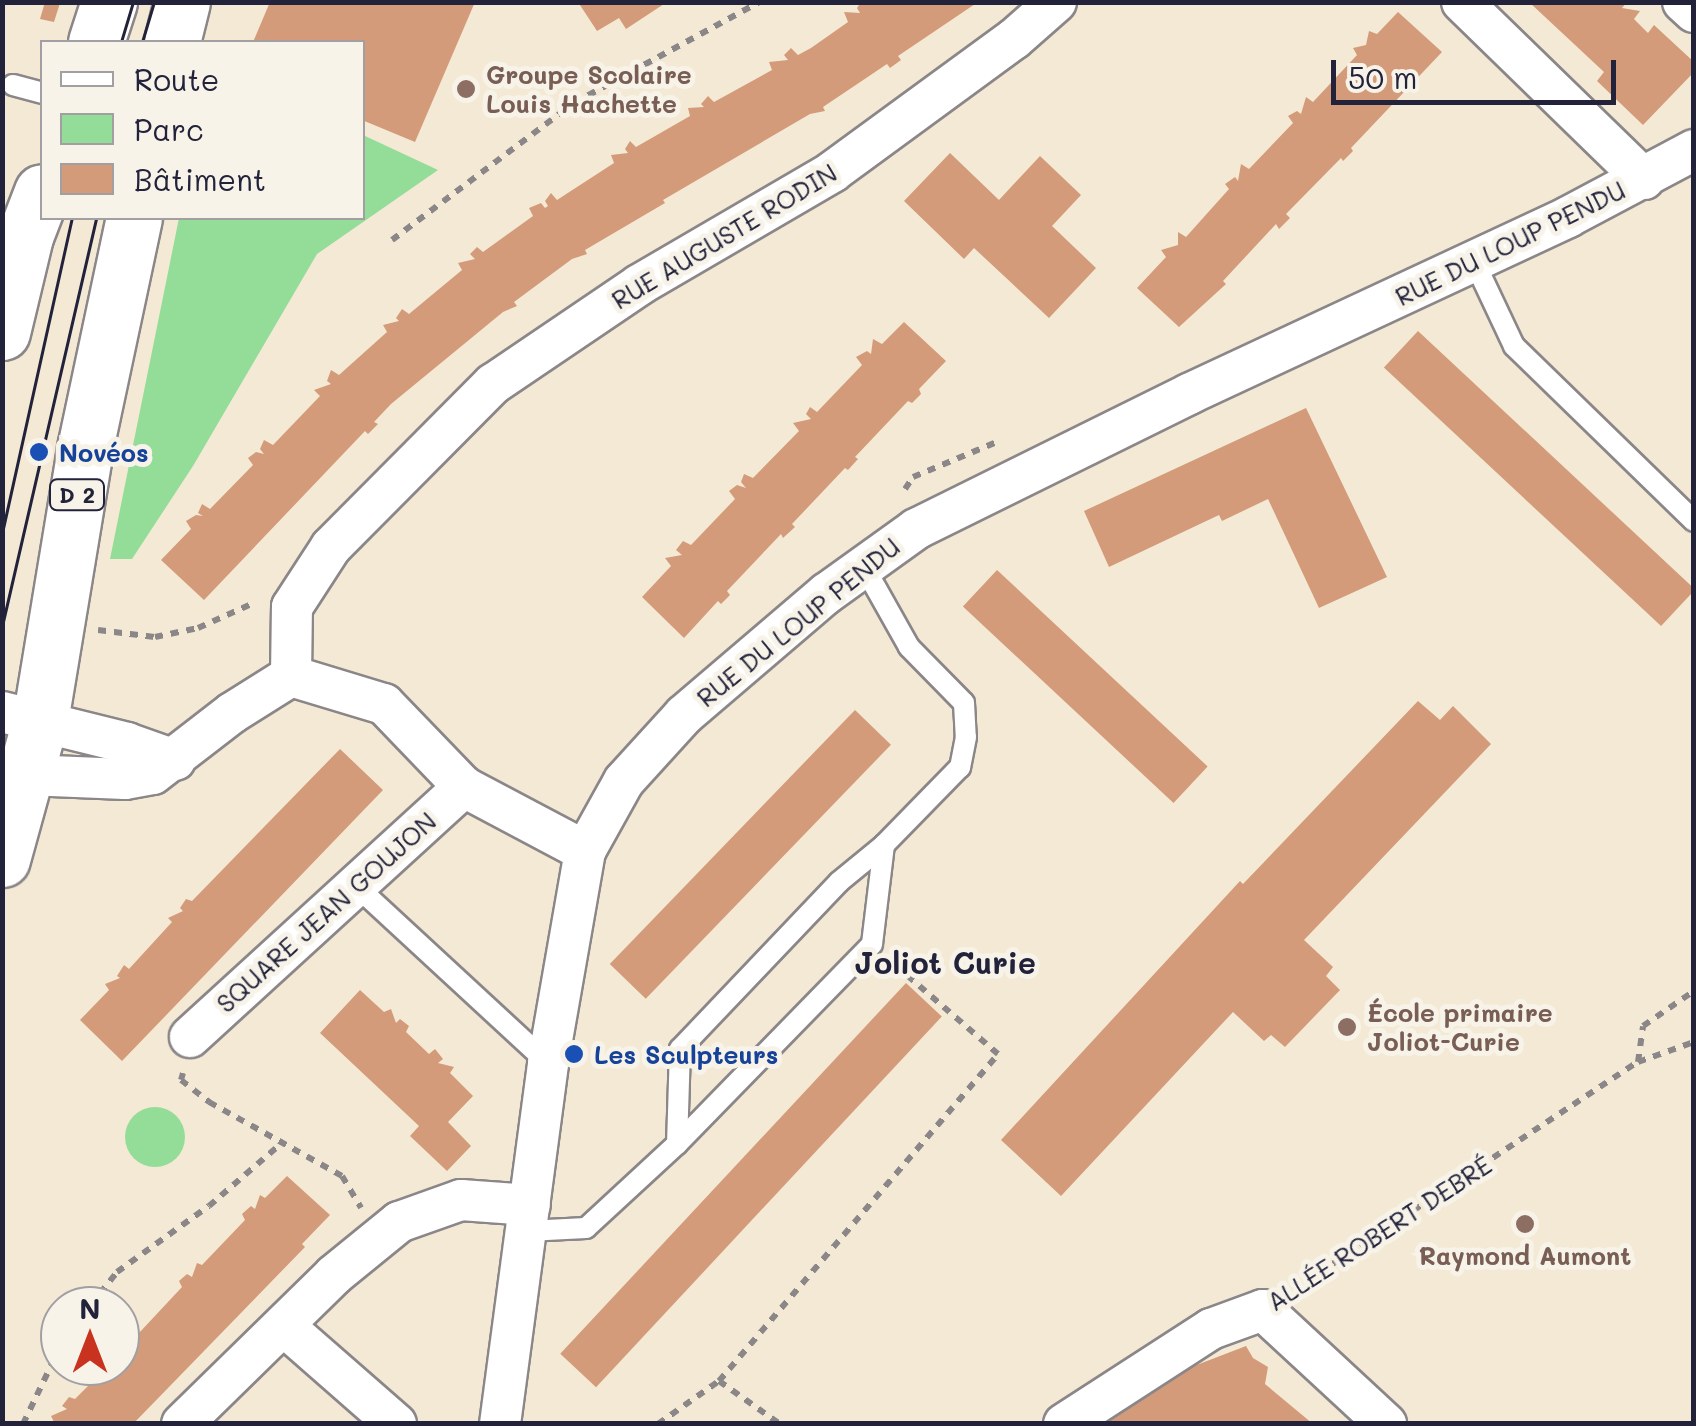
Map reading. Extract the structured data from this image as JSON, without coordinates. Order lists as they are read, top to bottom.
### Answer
{
  "streets": {
    "main road": ["D 2"],
    "street": [
      "RUE AUGUSTE RODIN",
      "RUE DU LOUP PENDU",
      "SQUARE JEAN GOUJON",
      "ALLÉE ROBERT DEBRÉ"
    ]
  },
  "districts": ["Joliot Curie"],
  "places": [
    "Groupe Scolaire Louis Hachette",
    "Novéos",
    "École primaire Joliot-Curie",
    "Les Sculpteurs",
    "Raymond Aumont"
  ],
  "legend": ["Route", "Parc", "Bâtiment"],
  "scale_bar": "50 m",
  "north": "top"
}
